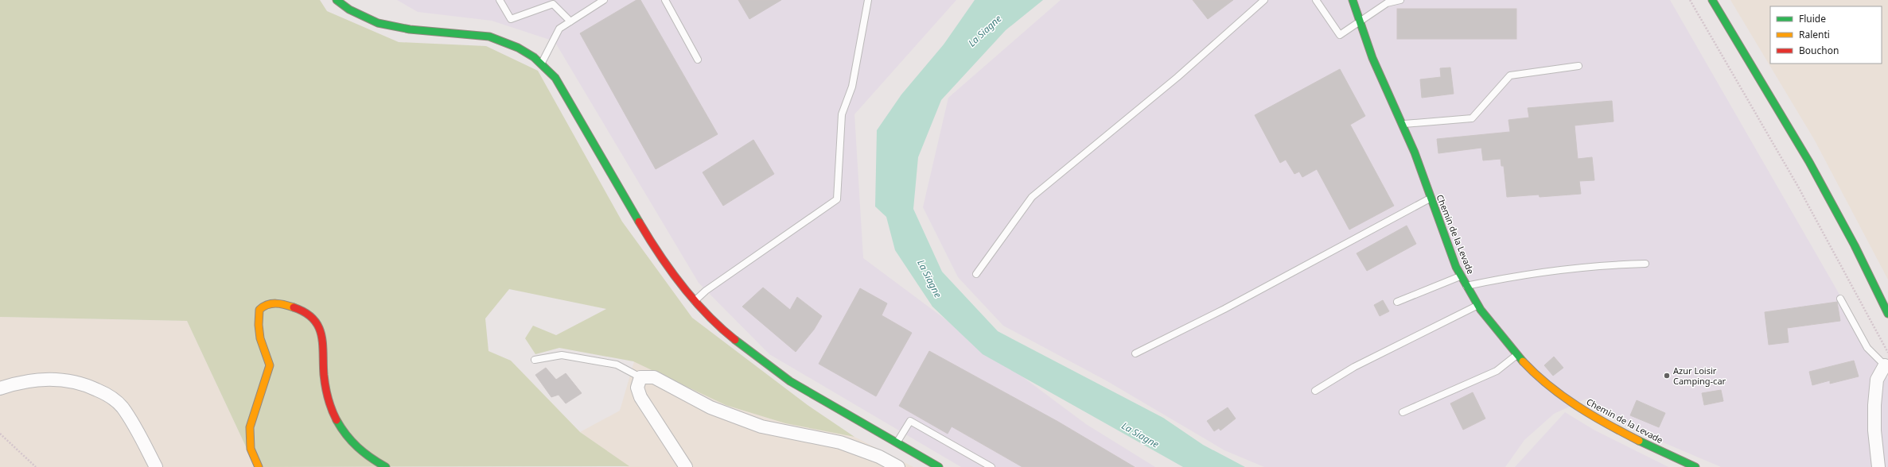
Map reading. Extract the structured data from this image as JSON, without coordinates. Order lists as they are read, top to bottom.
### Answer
{
  "streets": {
    "street": ["Chemin de la Levade"]
  },
  "water": ["La Siagne"],
  "places": ["Azur Loisir Camping-car"],
  "legend": ["Fluide", "Ralenti", "Bouchon"]
}
